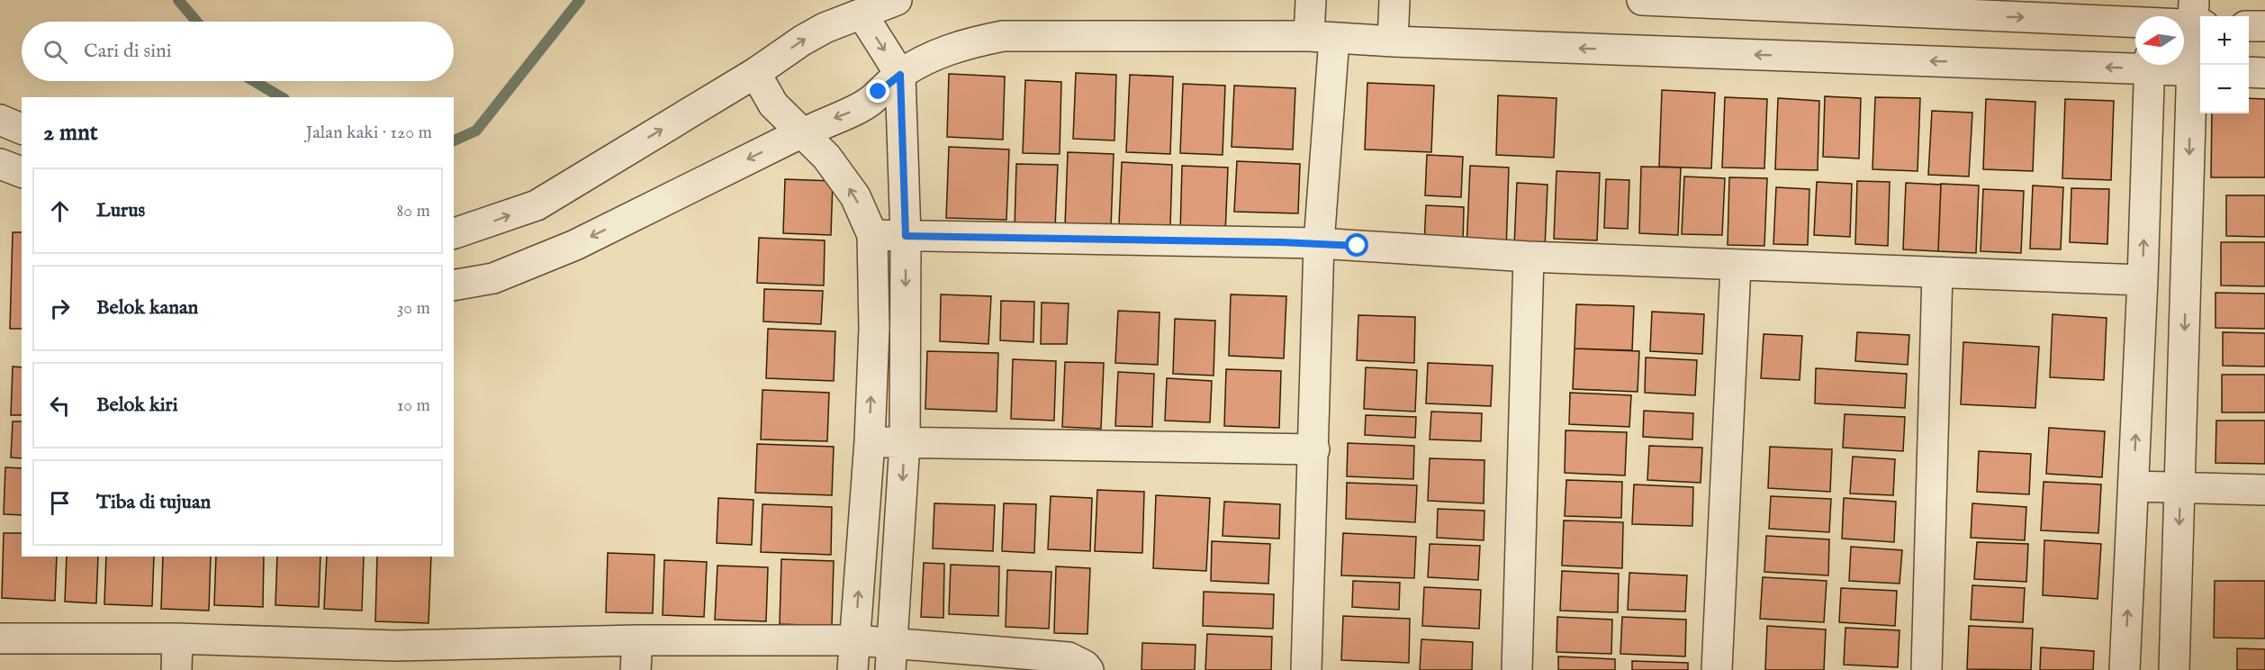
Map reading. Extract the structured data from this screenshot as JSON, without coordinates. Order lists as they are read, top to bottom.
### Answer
{
  "north": "left",
  "page": {
    "map_buttons": ["+", "−"],
    "search": "Cari di sini",
    "heading": ["2 mnt", "Jalan kaki · 120 m"],
    "list": [
      ["Lurus", "80 m"],
      ["Belok kanan", "30 m"],
      ["Belok kiri", "10 m"],
      "Tiba di tujuan"
    ]
  }
}
